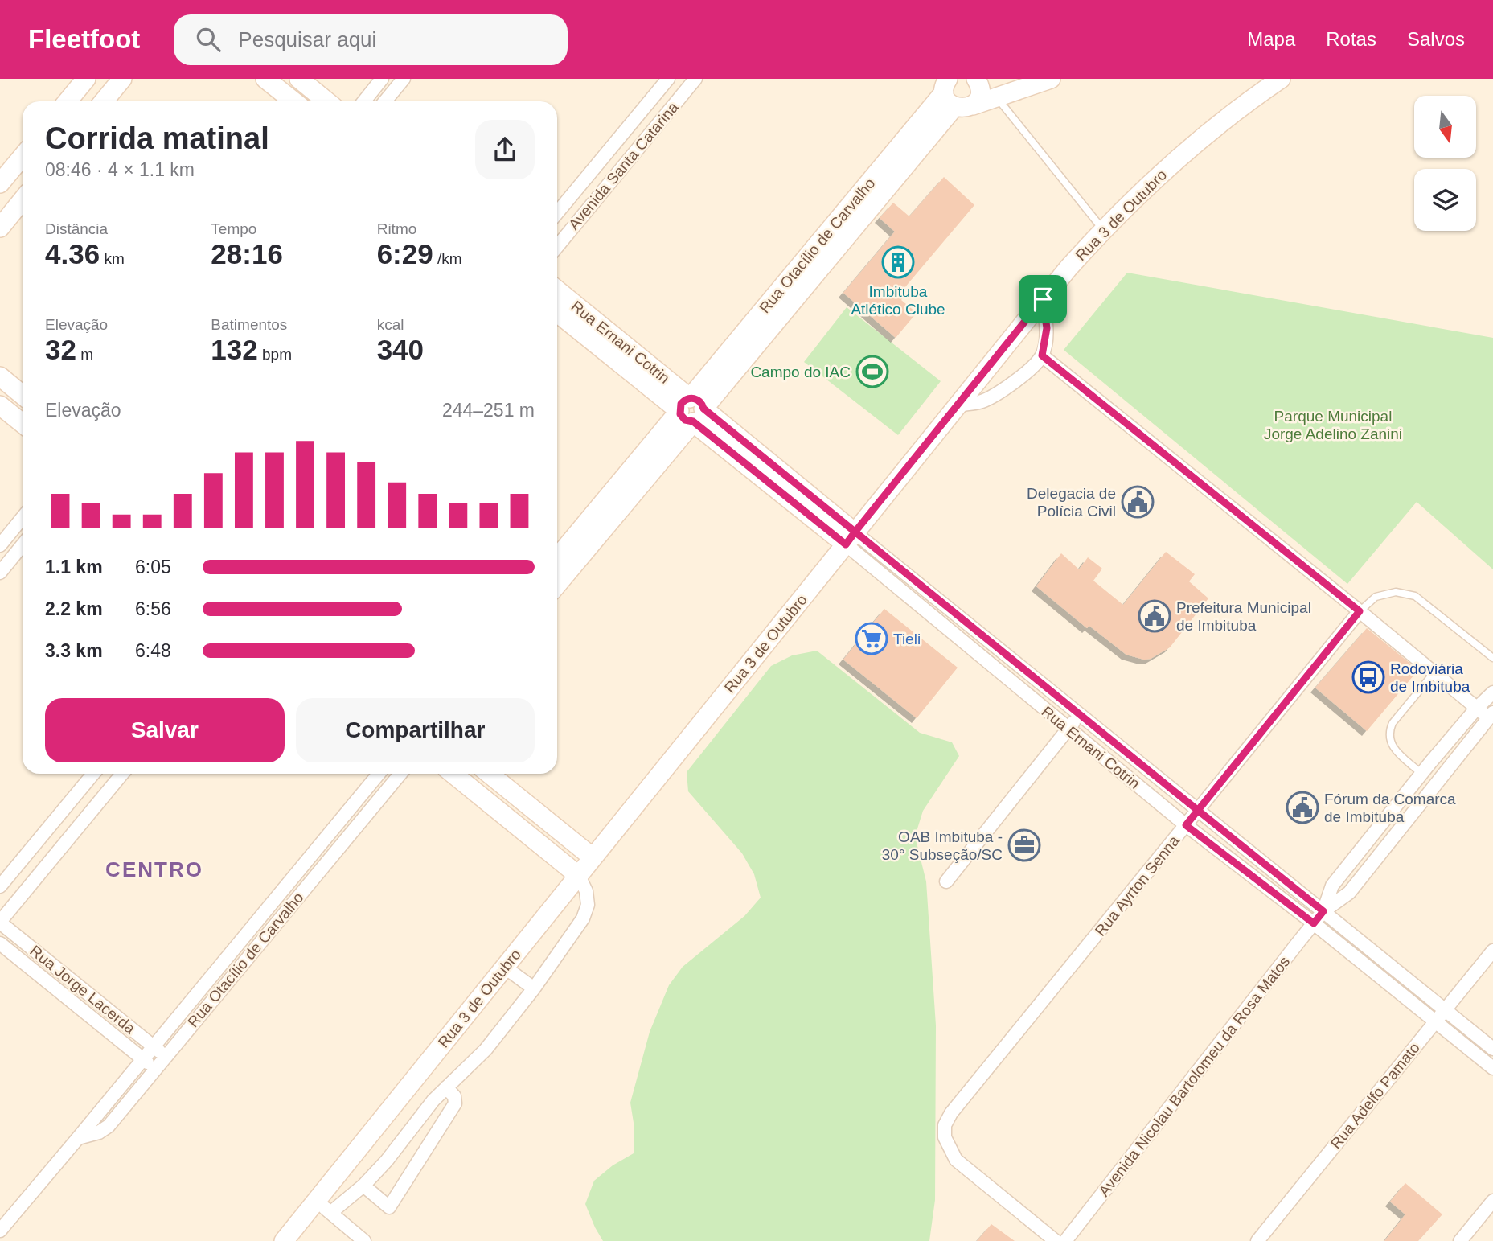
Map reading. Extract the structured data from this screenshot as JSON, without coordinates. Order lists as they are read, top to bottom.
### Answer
{
  "streets": {
    "street": [
      "Avenida Santa Catarina",
      "Rua 3 de Outubro",
      "Rua Otacílio de Carvalho",
      "Rua Ernani Cotrin",
      "Rua Ayrton Senna",
      "Rua Jorge Lacerda",
      "Avenida Nicolau Bartolomeu da Rosa Matos",
      "Rua Adelfo Pamato"
    ]
  },
  "crossings": [
    ["Rua 3 de Outubro", "Rua Ernani Cotrin"],
    ["Rua Otacílio de Carvalho", "Rua Ernani Cotrin"],
    ["Rua Otacílio de Carvalho", "Rua Jorge Lacerda"],
    ["Rua Ernani Cotrin", "Rua Ayrton Senna"],
    ["Rua Ernani Cotrin", "Avenida Nicolau Bartolomeu da Rosa Matos"],
    ["Rua Ernani Cotrin", "Rua Adelfo Pamato"]
  ],
  "districts": ["CENTRO"],
  "parks": ["Parque Municipal Jorge Adelino Zanini"],
  "places": {
    "building": ["Imbituba Atlético Clube"],
    "sports": ["Campo do IAC"],
    "public building": ["Delegacia de Polícia Civil", "Prefeitura Municipal de Imbituba", "Fórum da Comarca de Imbituba"],
    "supermarket": ["Tieli"],
    "bus stop": ["Rodoviária de Imbituba"],
    "office": ["OAB Imbituba - 30° Subseção/SC"]
  },
  "north": "bottom",
  "page": {
    "header": "Fleetfoot",
    "search": "Pesquisar aqui",
    "nav": ["Mapa", "Rotas", "Salvos"],
    "heading": ["Corrida matinal", "08:46 · 4 × 1.1 km"],
    "stats": [
      ["Distância", "4.36 km"],
      ["Tempo", "28:16"],
      ["Ritmo", "6:29 /km"],
      ["Elevação", "32 m"],
      ["Batimentos", "132 bpm"],
      ["kcal", "340"]
    ],
    "chart": ["Elevação", "244–251 m"],
    "list": [
      {
        "name": "1.1 km",
        "note": "6:05"
      },
      {
        "name": "2.2 km",
        "note": "6:56"
      },
      {
        "name": "3.3 km",
        "note": "6:48"
      }
    ],
    "buttons": ["Salvar", "Compartilhar"]
  }
}
